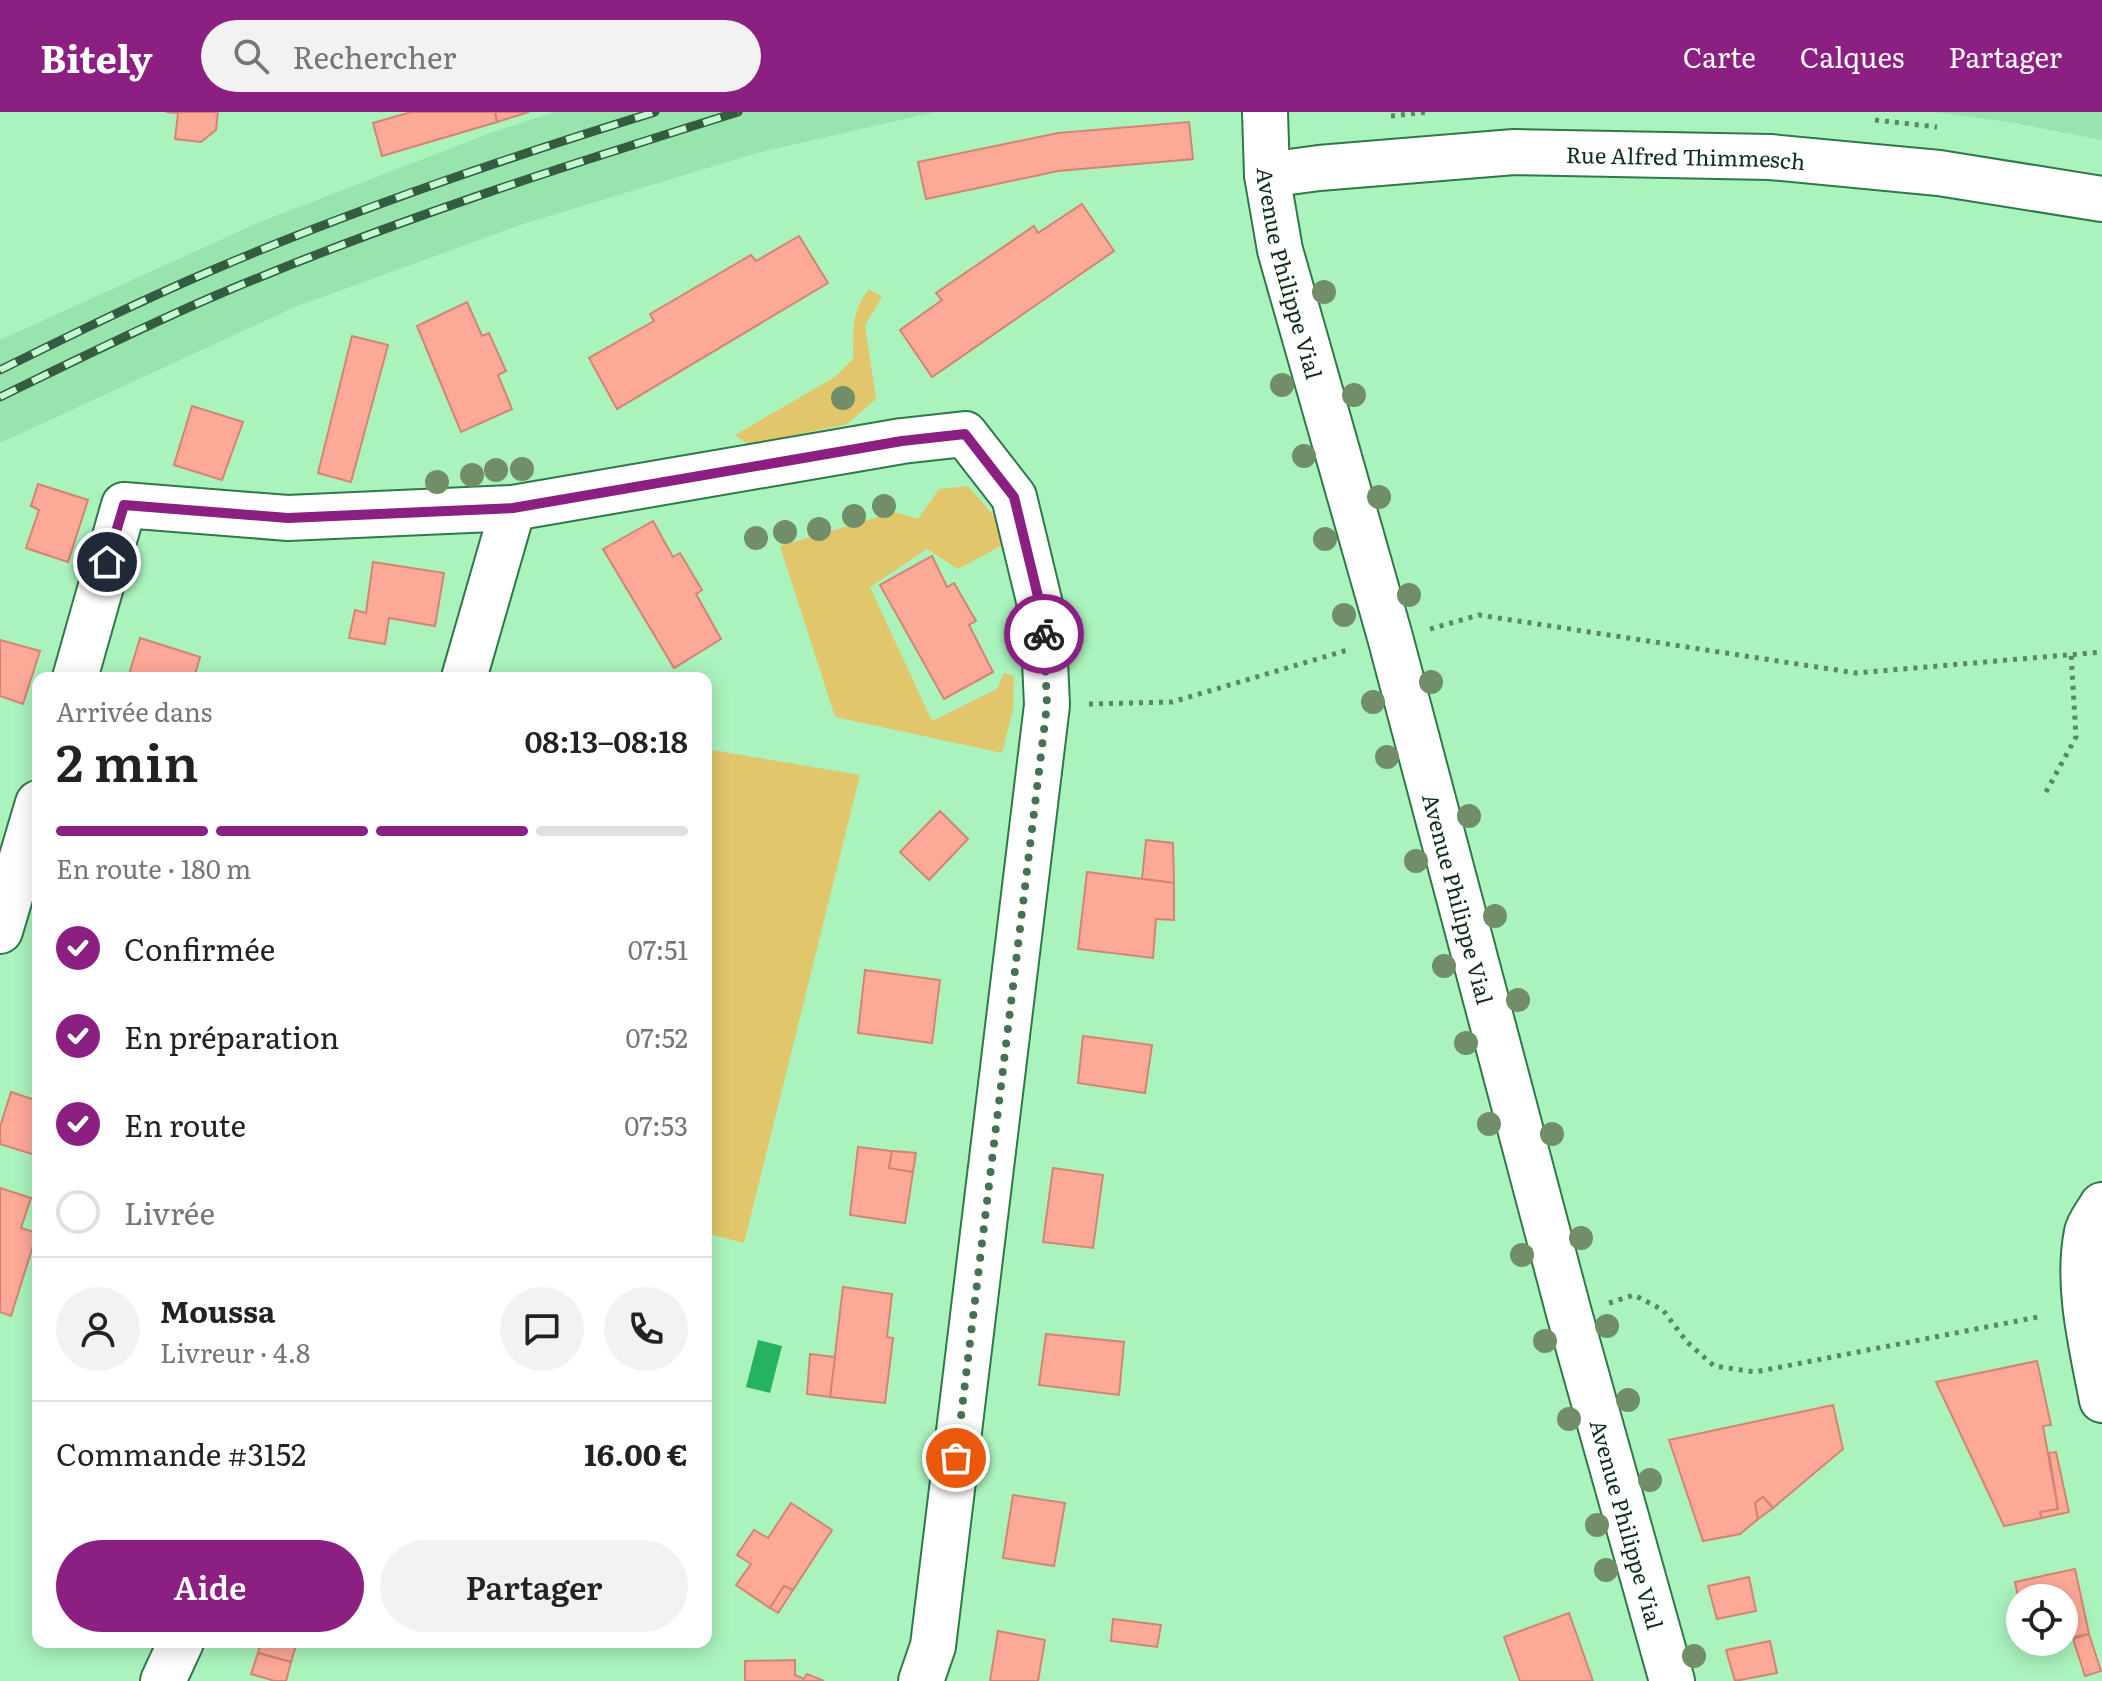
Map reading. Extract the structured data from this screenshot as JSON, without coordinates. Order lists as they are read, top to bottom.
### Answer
{
  "streets": {
    "street": ["Rue Alfred Thimmesch", "Avenue Philippe Vial"]
  },
  "crossings": [
    ["Rue Alfred Thimmesch", "Avenue Philippe Vial"]
  ],
  "page": {
    "header": "Bitely",
    "search": "Rechercher",
    "nav": ["Carte", "Calques", "Partager"],
    "heading": ["2 min", "Arrivée dans", "08:13–08:18"],
    "panel": [
      "Moussa",
      "Livreur · 4.8",
      "Commande #3152",
      "16.00 €"
    ],
    "bar": "En route · 180 m",
    "list": [
      ["Confirmée", "07:51"],
      ["En préparation", "07:52"],
      ["En route", "07:53"],
      "Livrée"
    ],
    "buttons": ["Aide", "Partager"]
  }
}
